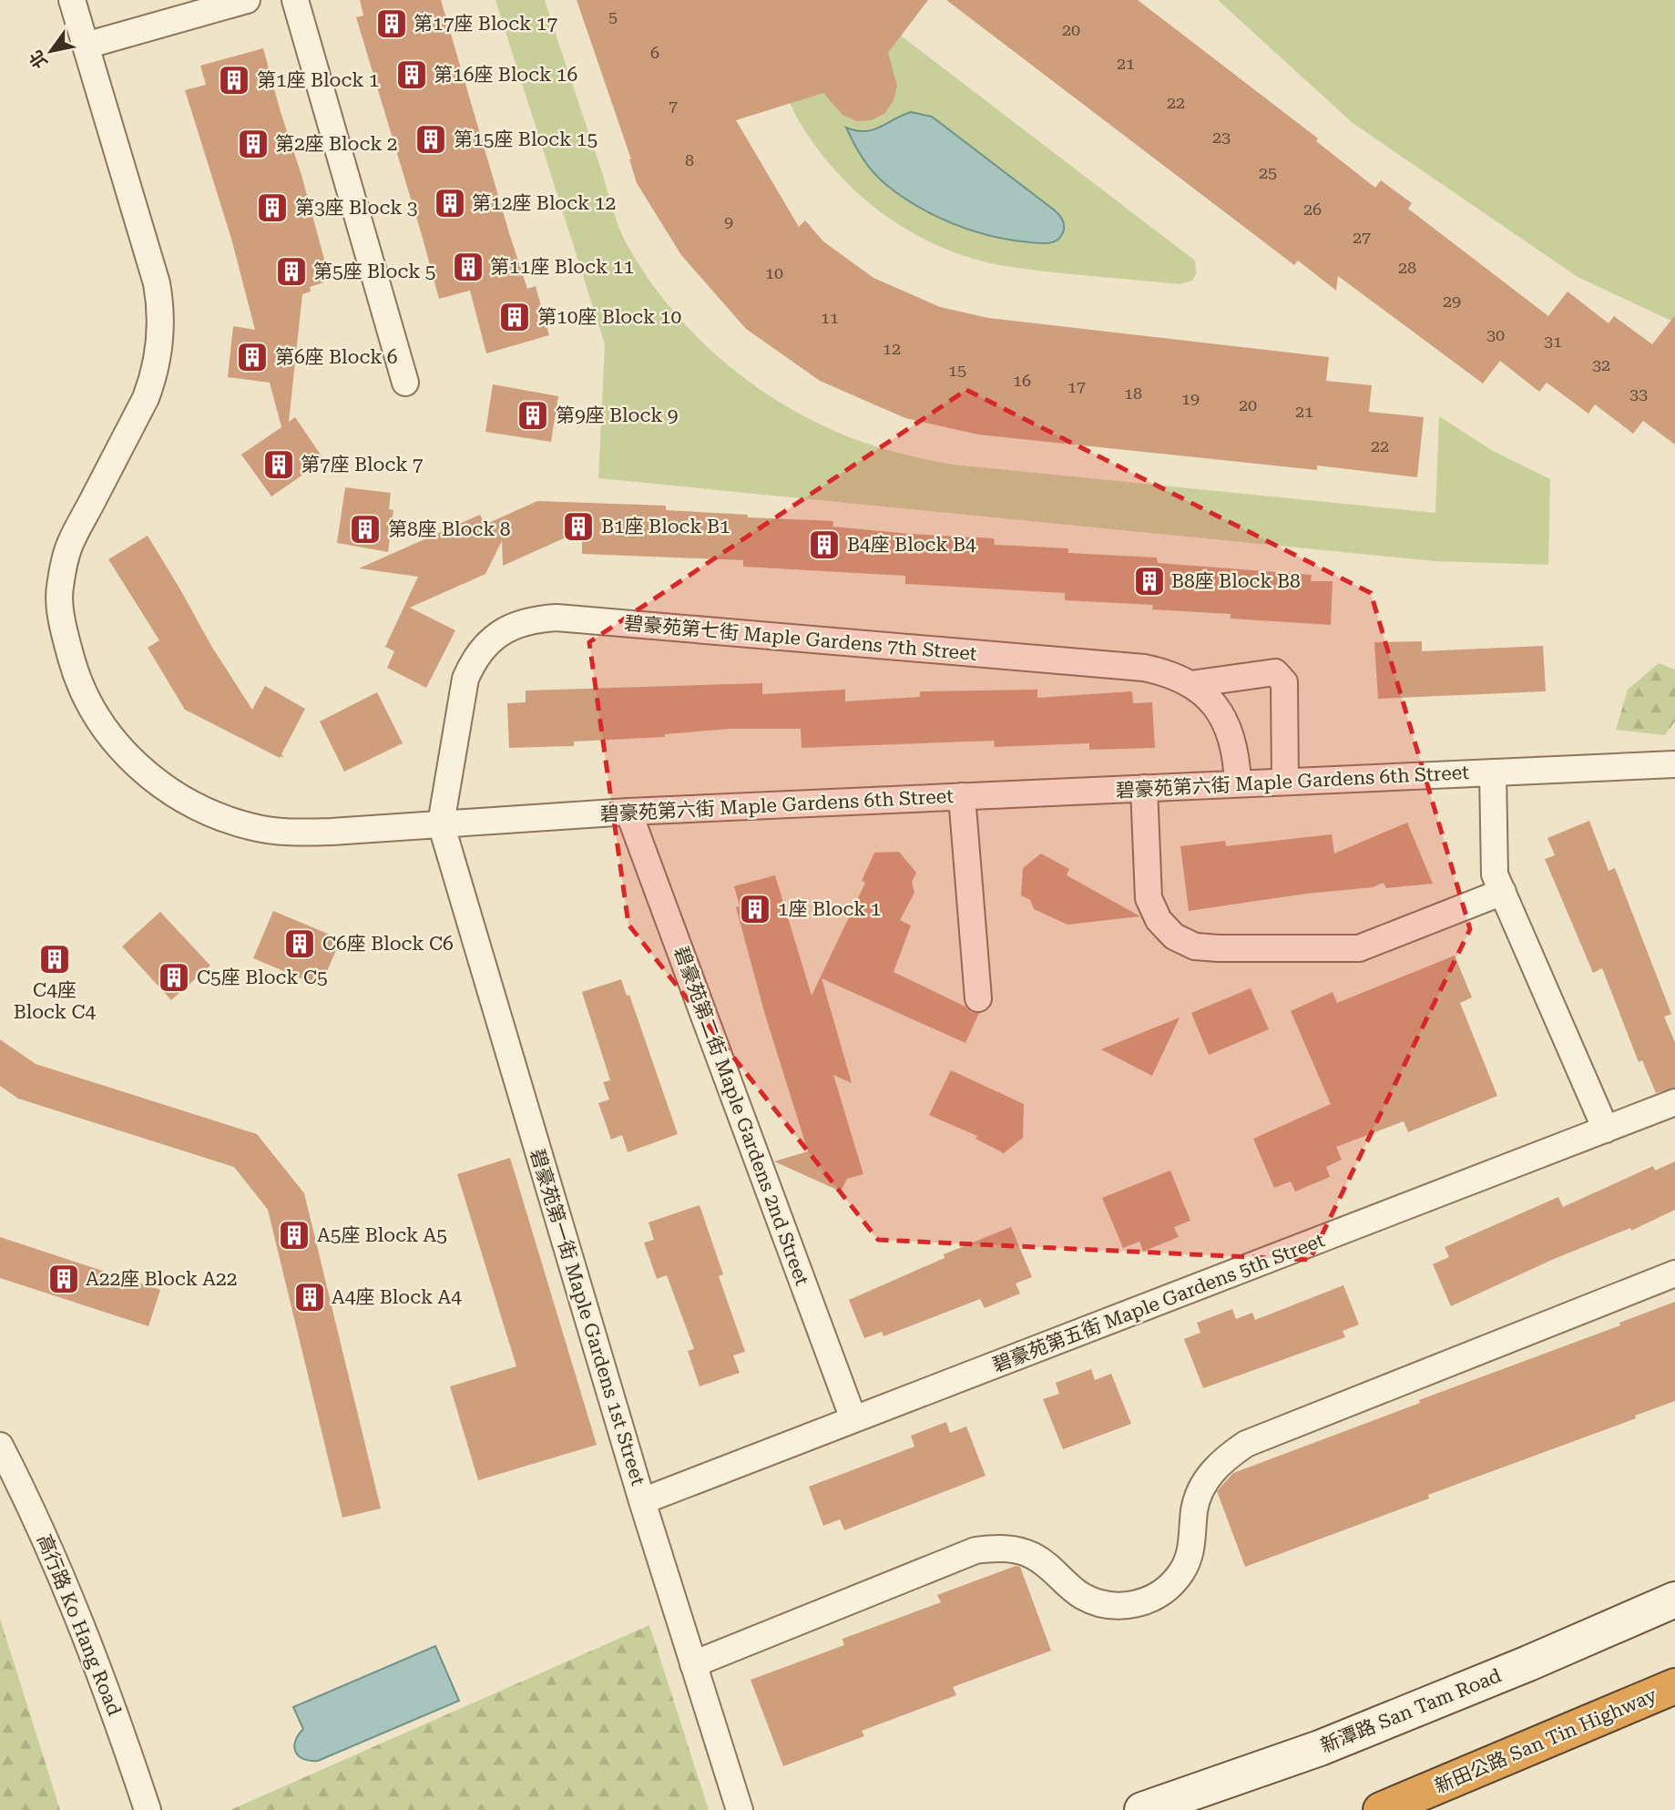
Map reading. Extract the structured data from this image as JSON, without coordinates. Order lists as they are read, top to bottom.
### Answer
{
  "streets": {
    "highway": ["新田公路 San Tin Highway"],
    "street": ["新潭路 San Tam Road"],
    "lane": [
      "碧豪苑第七街 Maple Gardens 7th Street",
      "碧豪苑第六街 Maple Gardens 6th Street",
      "碧豪苑第二街 Maple Gardens 2nd Street",
      "碧豪苑第五街 Maple Gardens 5th Street",
      "碧豪苑第一街 Maple Gardens 1st Street",
      "高行路 Ko Hang Road"
    ]
  },
  "crossings": [
    ["碧豪苑第七街 Maple Gardens 7th Street", "碧豪苑第六街 Maple Gardens 6th Street"],
    ["碧豪苑第七街 Maple Gardens 7th Street", "碧豪苑第一街 Maple Gardens 1st Street"],
    ["碧豪苑第六街 Maple Gardens 6th Street", "碧豪苑第二街 Maple Gardens 2nd Street"],
    ["碧豪苑第六街 Maple Gardens 6th Street", "碧豪苑第一街 Maple Gardens 1st Street"],
    ["碧豪苑第二街 Maple Gardens 2nd Street", "碧豪苑第五街 Maple Gardens 5th Street"],
    ["碧豪苑第五街 Maple Gardens 5th Street", "碧豪苑第一街 Maple Gardens 1st Street"]
  ],
  "places": {
    "building": [
      "第17座 Block 17",
      "第16座 Block 16",
      "第1座 Block 1",
      "第15座 Block 15",
      "第2座 Block 2",
      "第12座 Block 12",
      "第3座 Block 3",
      "第11座 Block 11",
      "第5座 Block 5",
      "第10座 Block 10",
      "第6座 Block 6",
      "第9座 Block 9",
      "第7座 Block 7",
      "B1座 Block B1",
      "第8座 Block 8",
      "B4座 Block B4",
      "B8座 Block B8",
      "1座 Block 1",
      "C6座 Block C6",
      "C4座 Block C4",
      "C5座 Block C5",
      "A5座 Block A5",
      "A22座 Block A22",
      "A4座 Block A4"
    ]
  },
  "house_numbers": [
    "5",
    "20",
    "6",
    "21",
    "22",
    "7",
    "23",
    "8",
    "25",
    "26",
    "9",
    "27",
    "28",
    "10",
    "29",
    "11",
    "30",
    "31",
    "12",
    "32",
    "15",
    "16",
    "17",
    "18",
    "33",
    "19",
    "20",
    "21",
    "22"
  ],
  "north": "bottom left"
}
